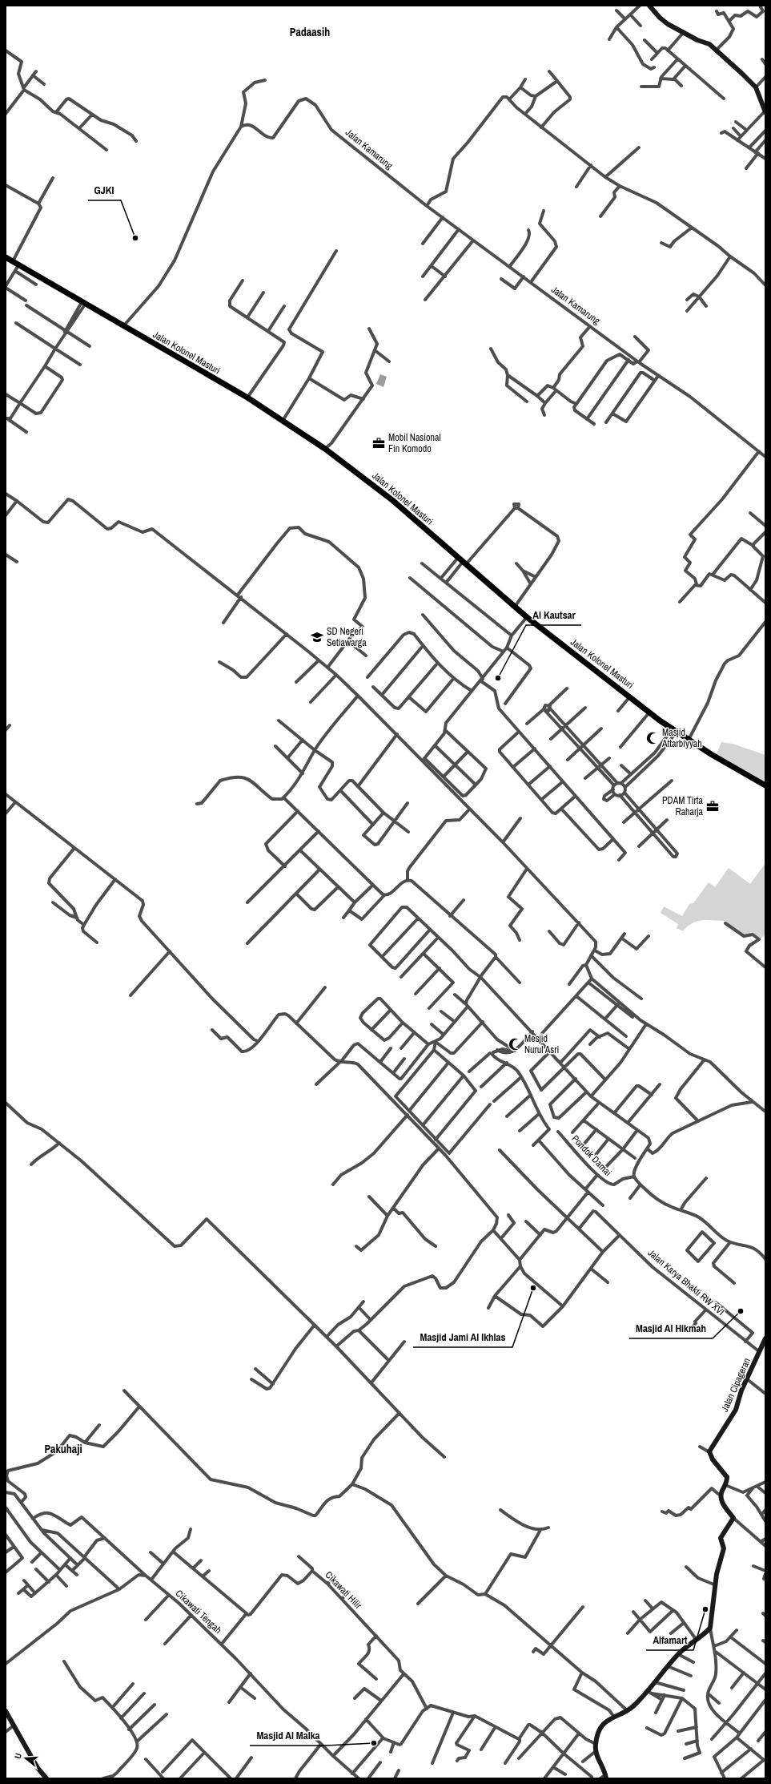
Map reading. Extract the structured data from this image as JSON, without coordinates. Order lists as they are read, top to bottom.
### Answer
{
  "streets": {
    "main road": ["Jalan Kolonel Masturi"],
    "street": [
      "Jalan Kamarung",
      "Pondok Damai",
      "Jalan Karya Bhakti RW XVI",
      "Jalan Cipageran",
      "Cikawati Hilir",
      "Cikawati Tengah"
    ]
  },
  "crossings": [
    ["Jalan Karya Bhakti RW XVI", "Jalan Cipageran"]
  ],
  "districts": ["Padaasih", "Pakuhaji"],
  "places": {
    "other": [
      "GJKI",
      "Al Kautsar",
      "Masjid Jami Al Ikhlas",
      "Masjid Al Hikmah",
      "Alfamart",
      "Masjid Al Malka"
    ],
    "office": ["Mobil Nasional Fin Komodo", "PDAM Tirta Raharja"],
    "school or university": ["SD Negeri Setiawarga"],
    "mosque": ["Masjid Attarbiyyah", "Mesjid Nurul Asri"]
  },
  "north": "left"
}
